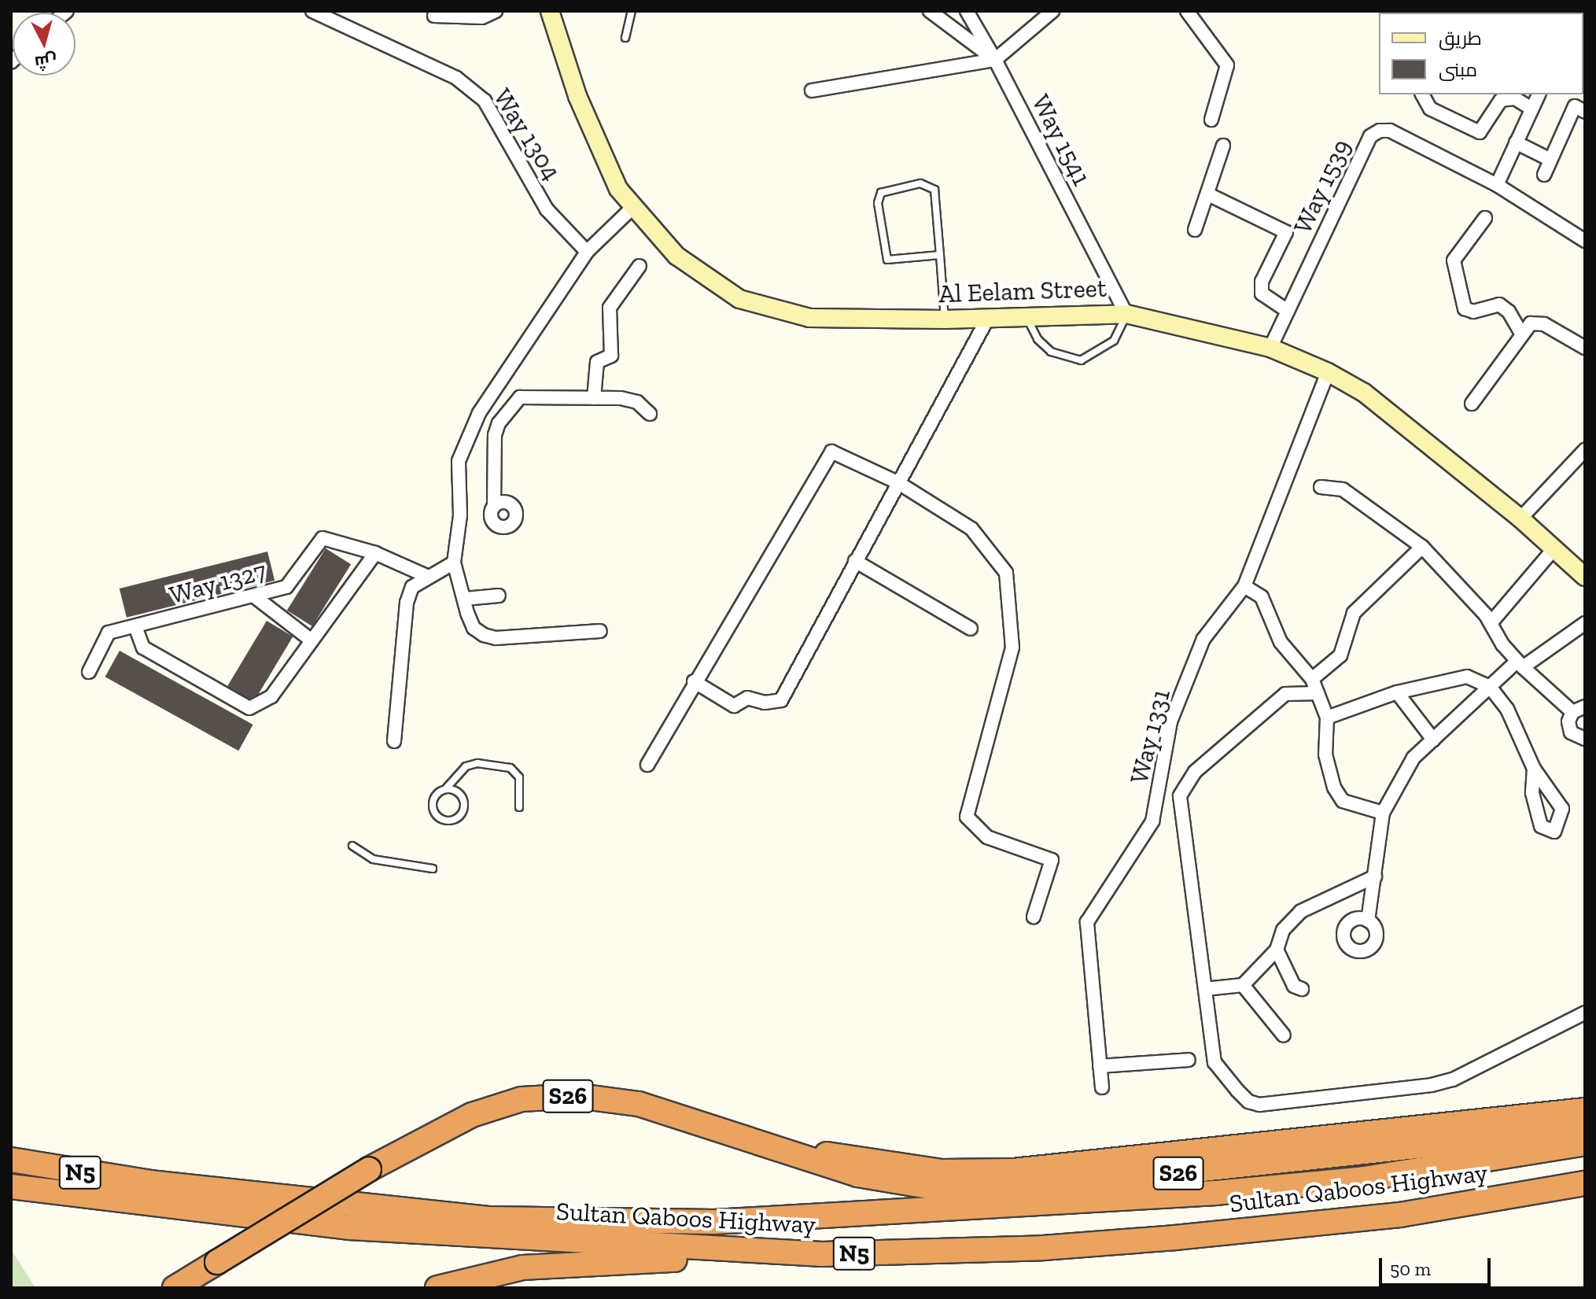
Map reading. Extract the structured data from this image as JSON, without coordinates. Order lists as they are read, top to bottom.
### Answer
{
  "streets": {
    "highway": ["S26", "N5", "Sultan Qaboos Highway"],
    "main road": ["Al Eelam Street"],
    "street": [
      "Way 1304",
      "Way 1541",
      "Way 1539",
      "Way 1327",
      "Way 1331"
    ]
  },
  "crossings": [
    ["Way 1541", "Al Eelam Street"],
    ["Way 1539", "Al Eelam Street"],
    ["Al Eelam Street", "Way 1331"]
  ],
  "legend": ["طريق", "مبنى"],
  "scale_bar": "50 m",
  "north": "bottom"
}
